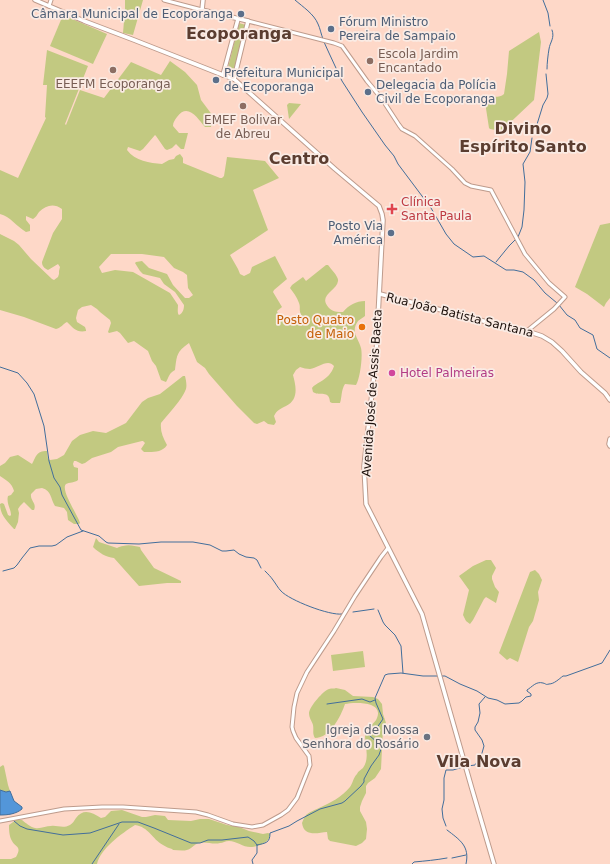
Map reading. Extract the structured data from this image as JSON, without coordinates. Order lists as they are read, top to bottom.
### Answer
{
  "streets": {
    "main road": ["Rua João Batista Santana", "Avenida José de Assis Baeta"]
  },
  "crossings": [
    ["Rua João Batista Santana", "Avenida José de Assis Baeta"]
  ],
  "districts": [
    "Ecoporanga",
    "Divino Espírito Santo",
    "Centro",
    "Vila Nova"
  ],
  "places": {
    "other": [
      "Câmara Municipal de Ecoporanga",
      "Fórum Ministro Pereira de Sampaio",
      "Escola Jardim Encantado",
      "EEEFM Ecoporanga",
      "Prefeitura Municipal de Ecoporanga",
      "Delegacia da Polícia Civil de Ecoporanga",
      "EMEF Bolivar de Abreu",
      "Posto Via América",
      "Posto Quatro de Maio",
      "Hotel Palmeiras",
      "Igreja de Nossa Senhora do Rosário"
    ],
    "health": ["Clínica Santa Paula"]
  }
}
